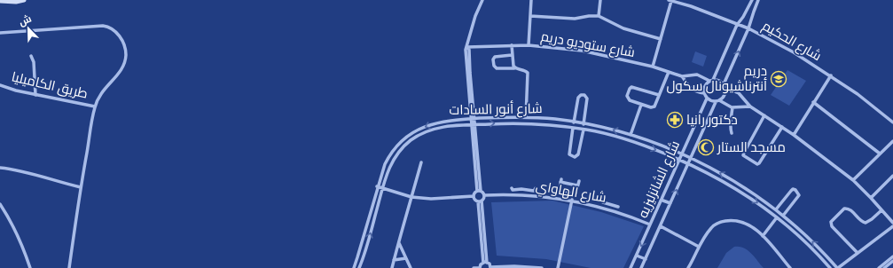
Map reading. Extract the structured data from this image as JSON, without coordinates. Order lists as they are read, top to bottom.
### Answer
{
  "streets": {
    "street": [
      "شارع الحكيم",
      "شارع ستوديو دريم",
      "طريق الكاميليا",
      "شارع أنور السادات",
      "شارع الشانزليزيه",
      "شارع الهاواي"
    ]
  },
  "crossings": [
    ["شارع ستوديو دريم", "شارع الشانزليزيه"],
    ["شارع أنور السادات", "شارع الشانزليزيه"],
    ["شارع الشانزليزيه", "شارع الهاواي"]
  ],
  "places": {
    "school or university": ["دريم أنترناشيونال سكول"],
    "pharmacy": ["دكتور رانيا"],
    "mosque": ["مسجد الستار"]
  },
  "north": "top left"
}
